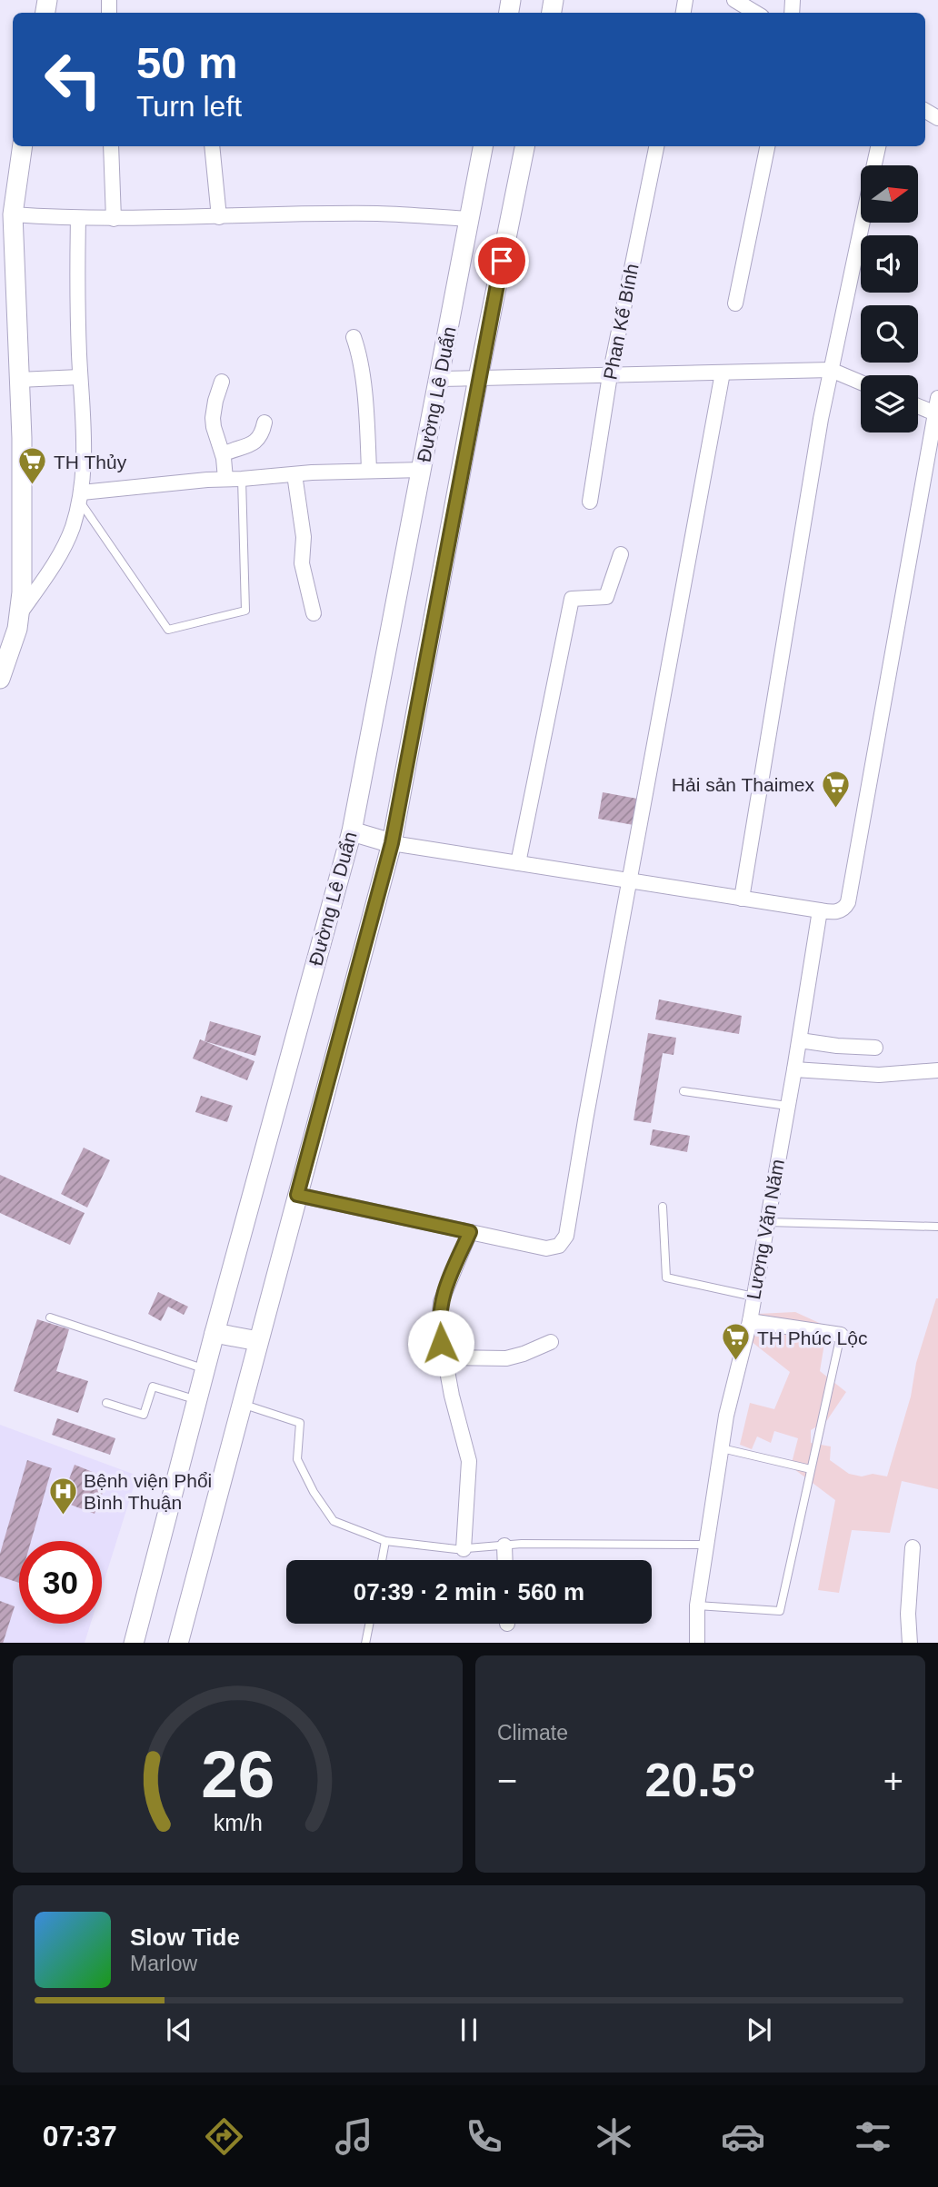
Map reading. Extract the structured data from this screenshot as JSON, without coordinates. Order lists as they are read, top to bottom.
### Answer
{
  "streets": {
    "main road": ["Đường Lê Duẩn"],
    "street": ["Phan Kế Bính", "Lương Văn Năm"]
  },
  "places": {
    "supermarket": ["TH Thủy", "Hải sản Thaimex", "TH Phúc Lộc"],
    "hospital": ["Bệnh viện Phổi Bình Thuận"]
  },
  "north": "right",
  "page": {
    "turn": ["50 m", "Turn left"],
    "limit": "30",
    "trip": "07:39 · 2 min · 560 m",
    "tile": "Climate",
    "heat": ["−", "20.5°", "+"],
    "song": ["Slow Tide", "Marlow"],
    "tabs": "07:37",
    "gauge": ["26", "km/h"]
  }
}
